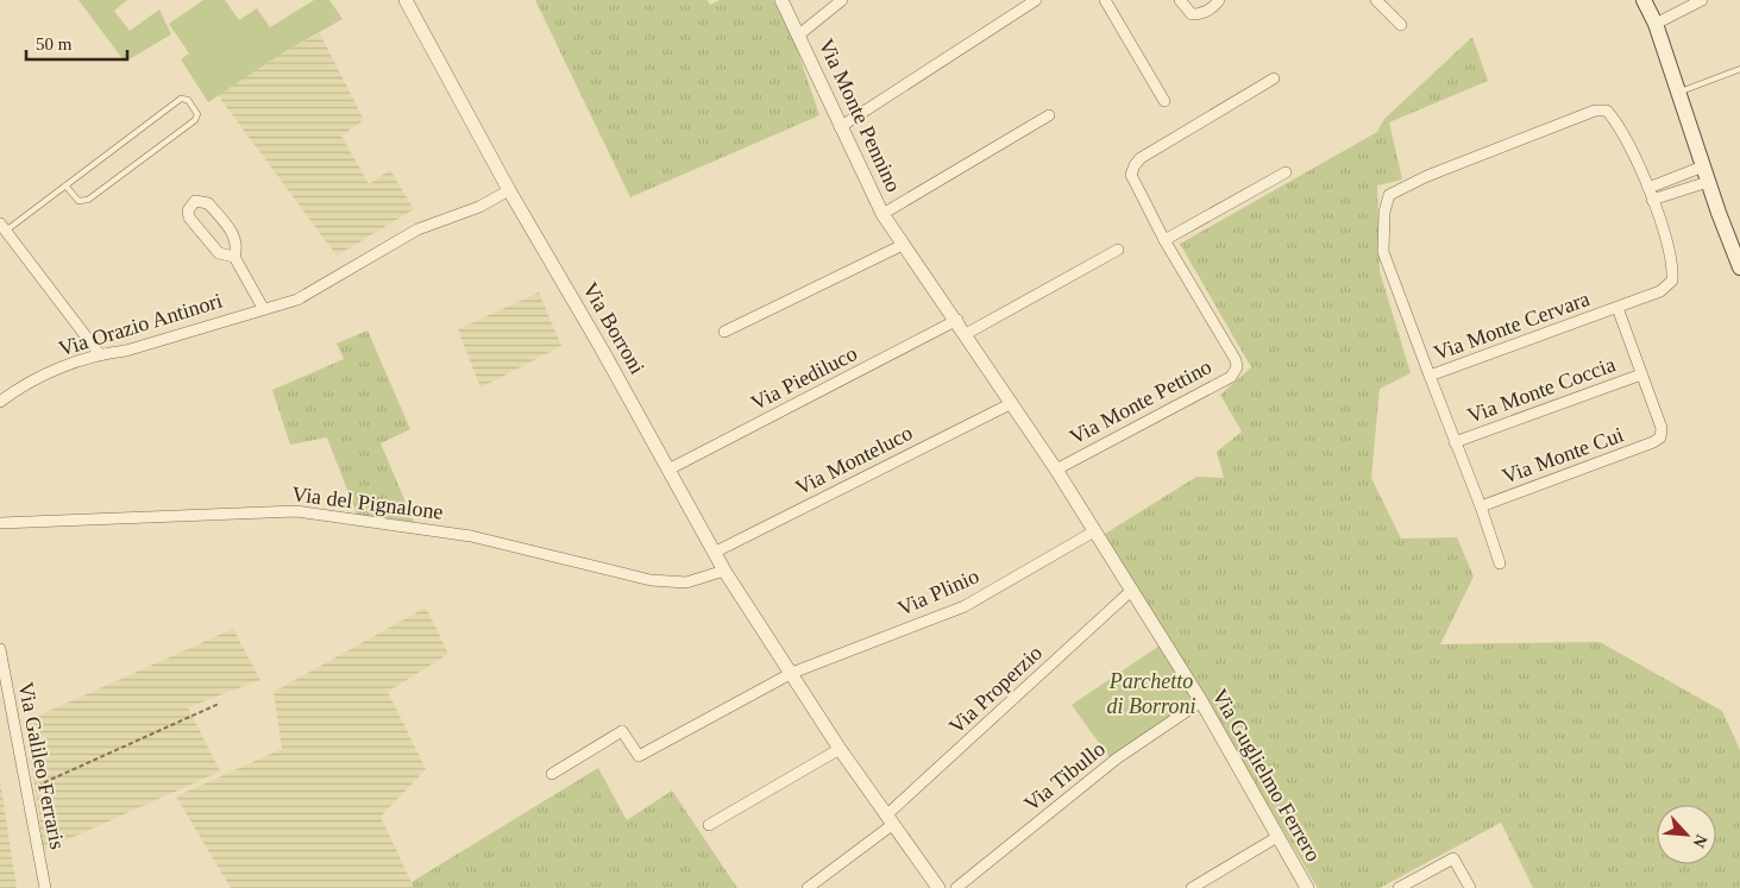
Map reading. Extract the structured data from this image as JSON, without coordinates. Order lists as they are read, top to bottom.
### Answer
{
  "streets": {
    "street": [
      "Via Monte Pennino",
      "Via Orazio Antinori",
      "Via Monte Cervara",
      "Via Borroni",
      "Via Piediluco",
      "Via Monte Coccia",
      "Via Monte Pettino",
      "Via Monte Cui",
      "Via Monteluco",
      "Via del Pignalone",
      "Via Plinio",
      "Via Properzio",
      "Via Galileo Ferraris",
      "Via Guglielmo Ferrero",
      "Via Tibullo"
    ]
  },
  "crossings": [
    ["Via Monte Pennino", "Via Piediluco"],
    ["Via Monte Pennino", "Via Monte Pettino"],
    ["Via Monte Pennino", "Via Monteluco"],
    ["Via Monte Pennino", "Via Plinio"],
    ["Via Monte Pennino", "Via Guglielmo Ferrero"],
    ["Via Orazio Antinori", "Via Borroni"],
    ["Via Monte Cervara", "Via Monte Cui"],
    ["Via Borroni", "Via Piediluco"],
    ["Via Borroni", "Via Monteluco"],
    ["Via Borroni", "Via del Pignalone"],
    ["Via Borroni", "Via Plinio"],
    ["Via Borroni", "Via Properzio"],
    ["Via Monte Coccia", "Via Monte Cui"],
    ["Via Plinio", "Via Guglielmo Ferrero"],
    ["Via Properzio", "Via Guglielmo Ferrero"],
    ["Via Guglielmo Ferrero", "Via Tibullo"]
  ],
  "parks": ["Parchetto di Borroni"],
  "scale_bar": "50 m",
  "north": "bottom right"
}
